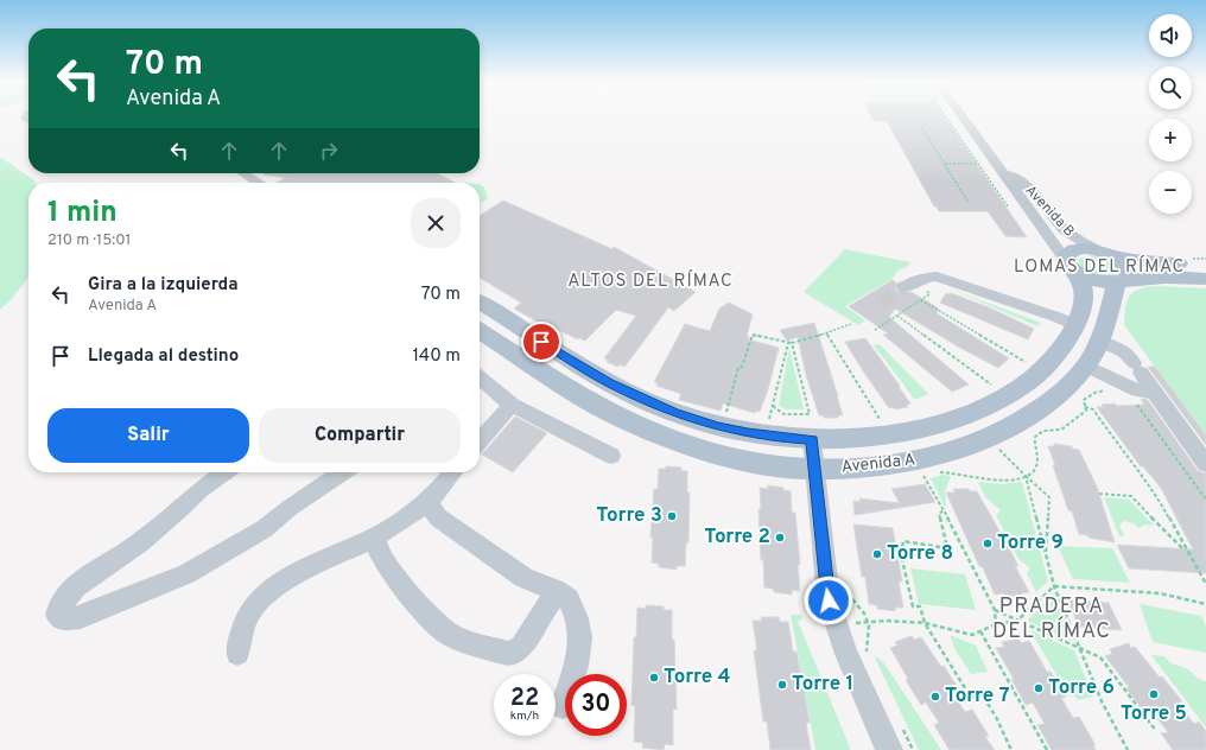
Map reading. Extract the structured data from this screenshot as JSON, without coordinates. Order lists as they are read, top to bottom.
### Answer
{
  "streets": {
    "main road": ["Avenida A"],
    "street": ["Avenida B"]
  },
  "crossings": [
    ["Avenida B", "Avenida A"]
  ],
  "districts": ["LOMAS DEL RÍMAC", "ALTOS DEL RÍMAC", "PRADERA DEL RÍMAC"],
  "places": [
    "Torre 3",
    "Torre 2",
    "Torre 9",
    "Torre 8",
    "Torre 4",
    "Torre 1",
    "Torre 6",
    "Torre 5",
    "Torre 7"
  ],
  "page": {
    "map_buttons": ["+", "−"],
    "turn": ["70 m", "Avenida A"],
    "heading": ["1 min", "210 m · 15:01"],
    "list": [
      {
        "name": "Gira a la izquierda",
        "note": "Avenida A",
        "value": "70 m"
      },
      {
        "name": "Llegada al destino",
        "value": "140 m"
      }
    ],
    "buttons": ["Salir", "Compartir"],
    "speed": "22 km/h",
    "limit": "30"
  }
}
